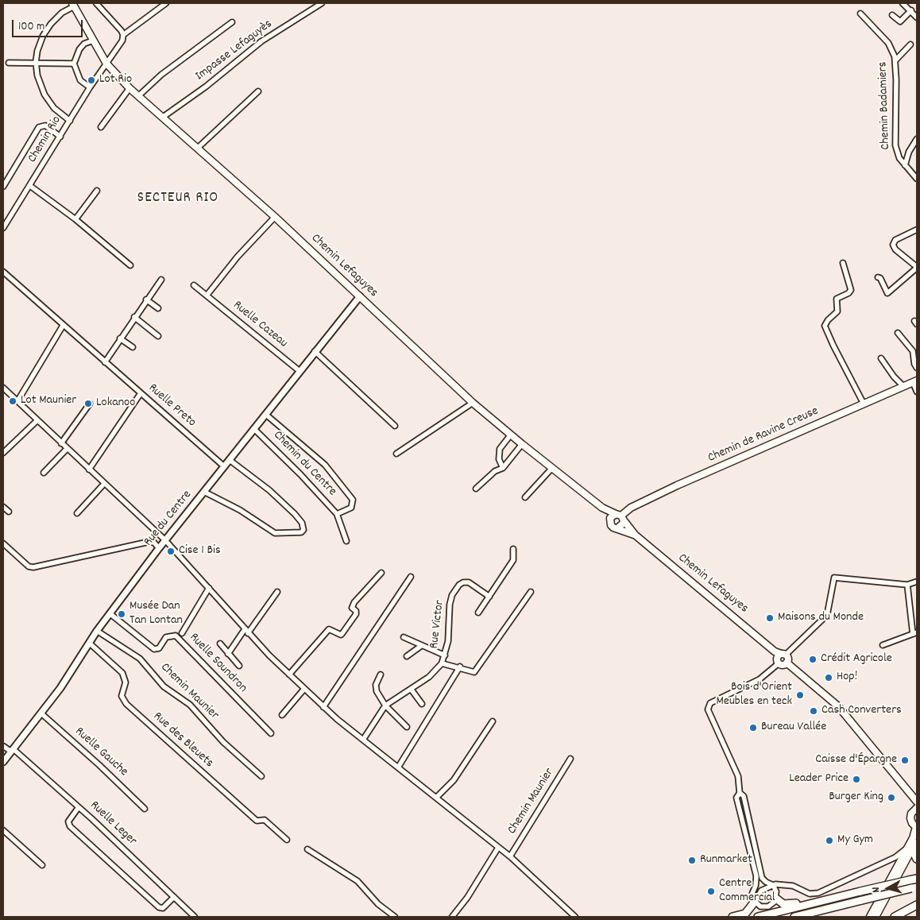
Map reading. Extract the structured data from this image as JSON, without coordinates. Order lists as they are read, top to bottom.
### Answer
{
  "streets": {
    "main road": ["Chemin Lefaguyes", "Chemin de Ravine Creuse"],
    "street": [
      "Impasse Lefaguyès",
      "Chemin Badamiers",
      "Chemin Rio",
      "Ruelle Cazeau",
      "Ruelle Preto",
      "Chemin du Centre",
      "Rue du Centre",
      "Rue Victor",
      "Ruelle Soundron",
      "Chemin Maunier",
      "Rue des Bleuets",
      "Ruelle Gauche",
      "Ruelle Leger"
    ]
  },
  "crossings": [
    ["Impasse Lefaguyès", "Chemin Lefaguyes"],
    ["Chemin Rio", "Chemin Lefaguyes"],
    ["Chemin Lefaguyes", "Chemin de Ravine Creuse"],
    ["Chemin Lefaguyes", "Rue du Centre"],
    ["Ruelle Cazeau", "Rue du Centre"],
    ["Ruelle Preto", "Rue du Centre"],
    ["Chemin du Centre", "Rue du Centre"],
    ["Rue du Centre", "Ruelle Soundron"],
    ["Rue du Centre", "Chemin Maunier"],
    ["Rue du Centre", "Rue des Bleuets"],
    ["Rue du Centre", "Ruelle Gauche"],
    ["Rue du Centre", "Ruelle Leger"],
    ["Rue Victor", "Chemin Maunier"]
  ],
  "districts": ["SECTEUR RIO"],
  "places": [
    "Lot Rio",
    "Lot Maunier",
    "Lokanoo",
    "Cise 1 Bis",
    "Musée Dan Tan Lontan",
    "Maisons du Monde",
    "Crédit Agricole",
    "Hop!",
    "Bois d'Orient Meubles en teck",
    "Cash Converters",
    "Bureau Vallée",
    "Caisse d'Épargne",
    "Leader Price",
    "Burger King",
    "My Gym",
    "Runmarket",
    "Centre Commercial"
  ],
  "scale_bar": "100 m",
  "north": "left"
}
